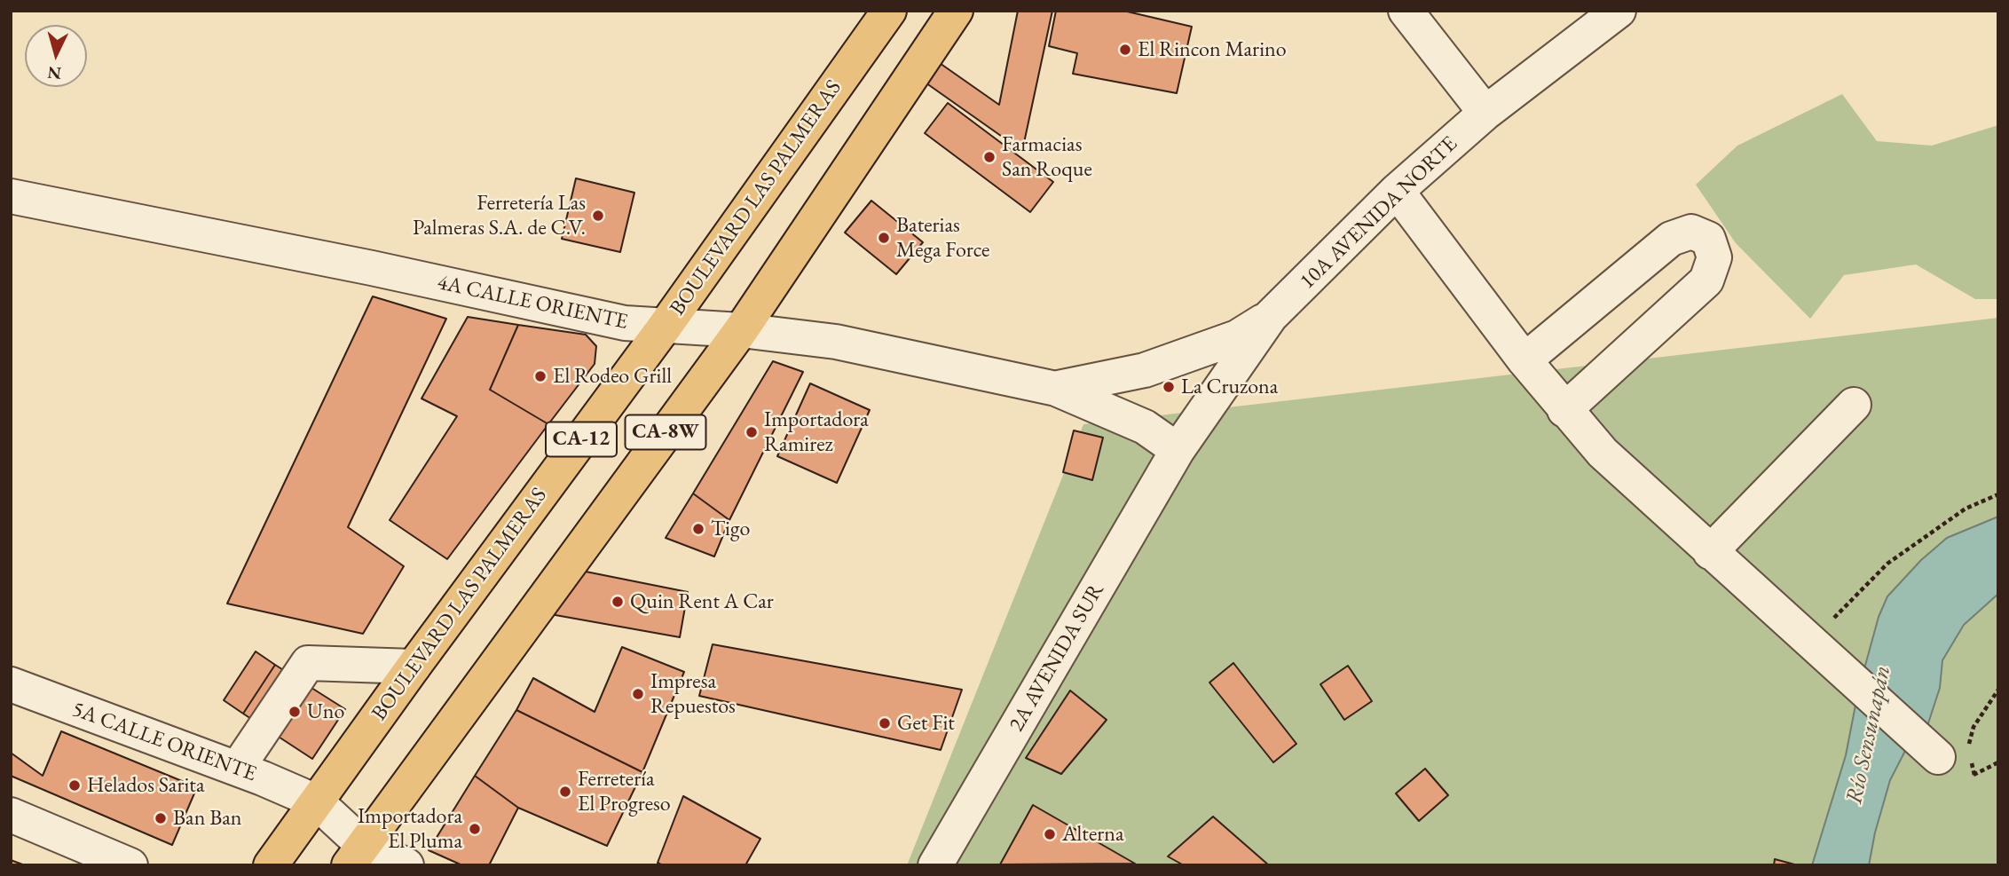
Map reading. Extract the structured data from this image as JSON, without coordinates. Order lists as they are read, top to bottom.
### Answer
{
  "streets": {
    "main road": ["BOULEVARD LAS PALMERAS", "CA-8W", "CA-12"],
    "street": [
      "10A AVENIDA NORTE",
      "4A CALLE ORIENTE",
      "2A AVENIDA SUR",
      "5A CALLE ORIENTE"
    ]
  },
  "crossings": [
    ["BOULEVARD LAS PALMERAS", "4A CALLE ORIENTE"],
    ["BOULEVARD LAS PALMERAS", "5A CALLE ORIENTE"],
    ["10A AVENIDA NORTE", "4A CALLE ORIENTE"],
    ["10A AVENIDA NORTE", "2A AVENIDA SUR"],
    ["4A CALLE ORIENTE", "CA-8W"],
    ["4A CALLE ORIENTE", "2A AVENIDA SUR"],
    ["CA-8W", "5A CALLE ORIENTE"]
  ],
  "water": ["Río Sensunapán"],
  "places": [
    "El Rincon Marino",
    "Farmacias San Roque",
    "Ferretería Las Palmeras S.A. de C.V.",
    "Baterias Mega Force",
    "El Rodeo Grill",
    "La Cruzona",
    "Importadora Ramirez",
    "Tigo",
    "Quin Rent A Car",
    "Impresa Repuestos",
    "Uno",
    "Get Fit",
    "Helados Sarita",
    "Ferretería El Progreso",
    "Ban Ban",
    "Importadora El Pluma",
    "Alterna"
  ],
  "north": "bottom"
}
